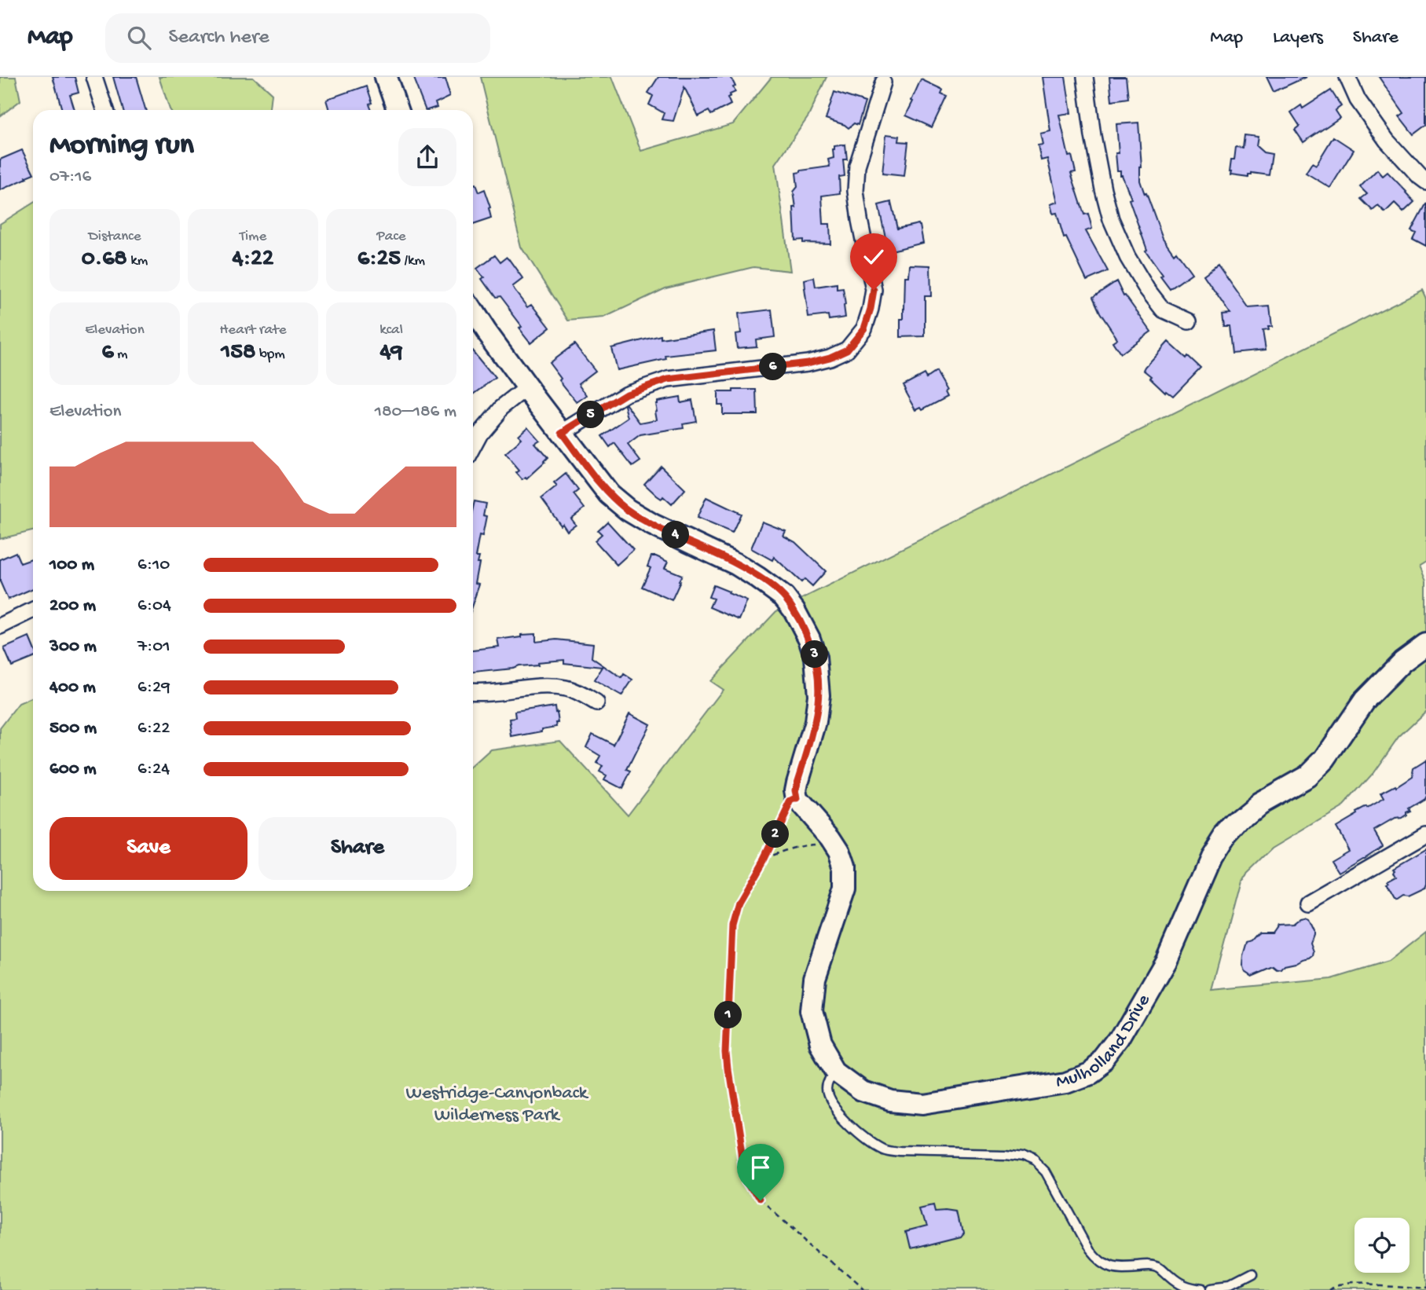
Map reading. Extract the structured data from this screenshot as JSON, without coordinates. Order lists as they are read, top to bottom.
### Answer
{
  "streets": {
    "main road": ["Mulholland Drive"]
  },
  "parks": ["Westridge-Canyonback Wilderness Park"],
  "page": {
    "header": "Map",
    "search": "Search here",
    "nav": ["Map", "Layers", "Share"],
    "heading": ["Morning run", "07:16"],
    "stats": [
      ["Distance", "0.68 km"],
      ["Time", "4:22"],
      ["Pace", "6:25 /km"],
      ["Elevation", "6 m"],
      ["Heart rate", "158 bpm"],
      ["kcal", "49"]
    ],
    "pins": [
      "6",
      "5",
      "4",
      "3",
      "2",
      "1"
    ],
    "chart": ["Elevation", "180–186 m"],
    "list": [
      {
        "name": "100 m",
        "note": "6:10"
      },
      {
        "name": "200 m",
        "note": "6:04"
      },
      {
        "name": "300 m",
        "note": "7:01"
      },
      {
        "name": "400 m",
        "note": "6:29"
      },
      {
        "name": "500 m",
        "note": "6:22"
      },
      {
        "name": "600 m",
        "note": "6:24"
      }
    ],
    "buttons": ["Save", "Share"]
  }
}
